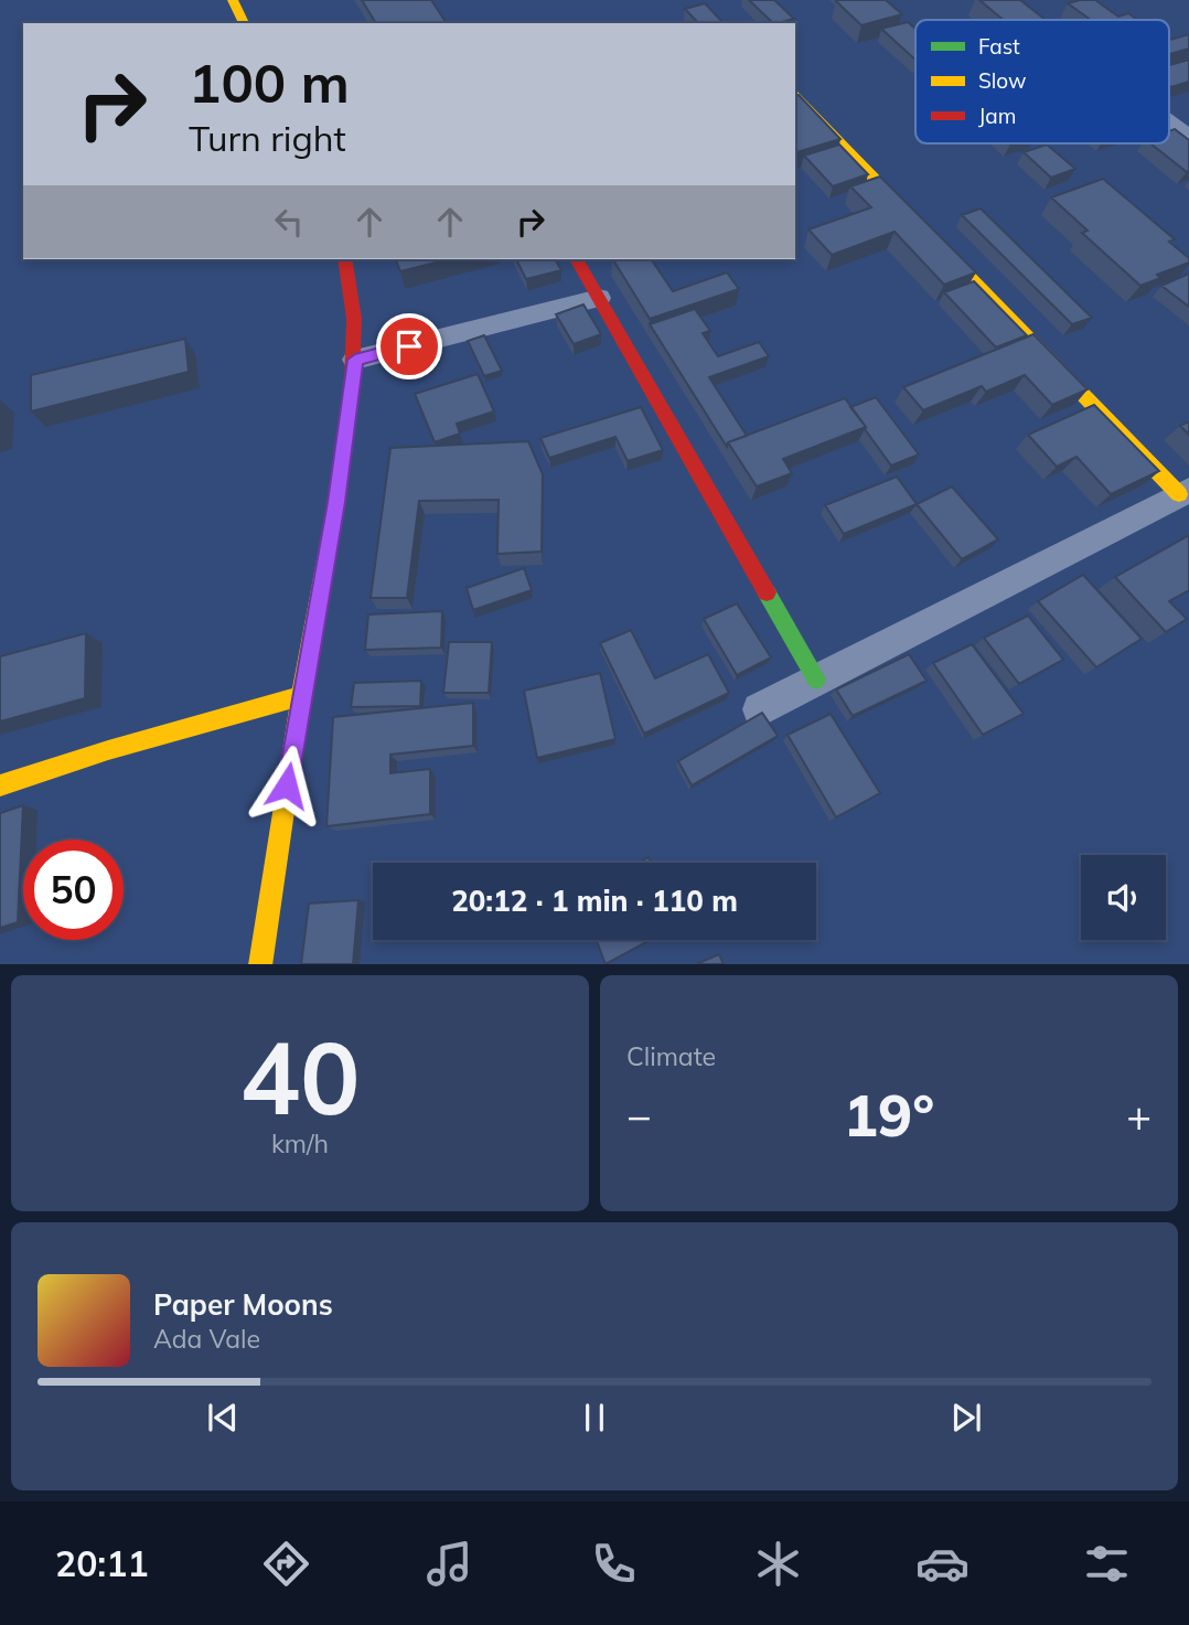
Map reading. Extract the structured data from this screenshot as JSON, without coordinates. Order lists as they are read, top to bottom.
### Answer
{
  "legend": ["Fast", "Slow", "Jam"],
  "page": {
    "turn": ["100 m", "Turn right"],
    "limit": "50",
    "trip": "20:12 · 1 min · 110 m",
    "tile": [
      ["40", "km/h"],
      "Climate"
    ],
    "heat": ["−", "19°", "+"],
    "song": ["Paper Moons", "Ada Vale"],
    "tabs": "20:11"
  }
}
